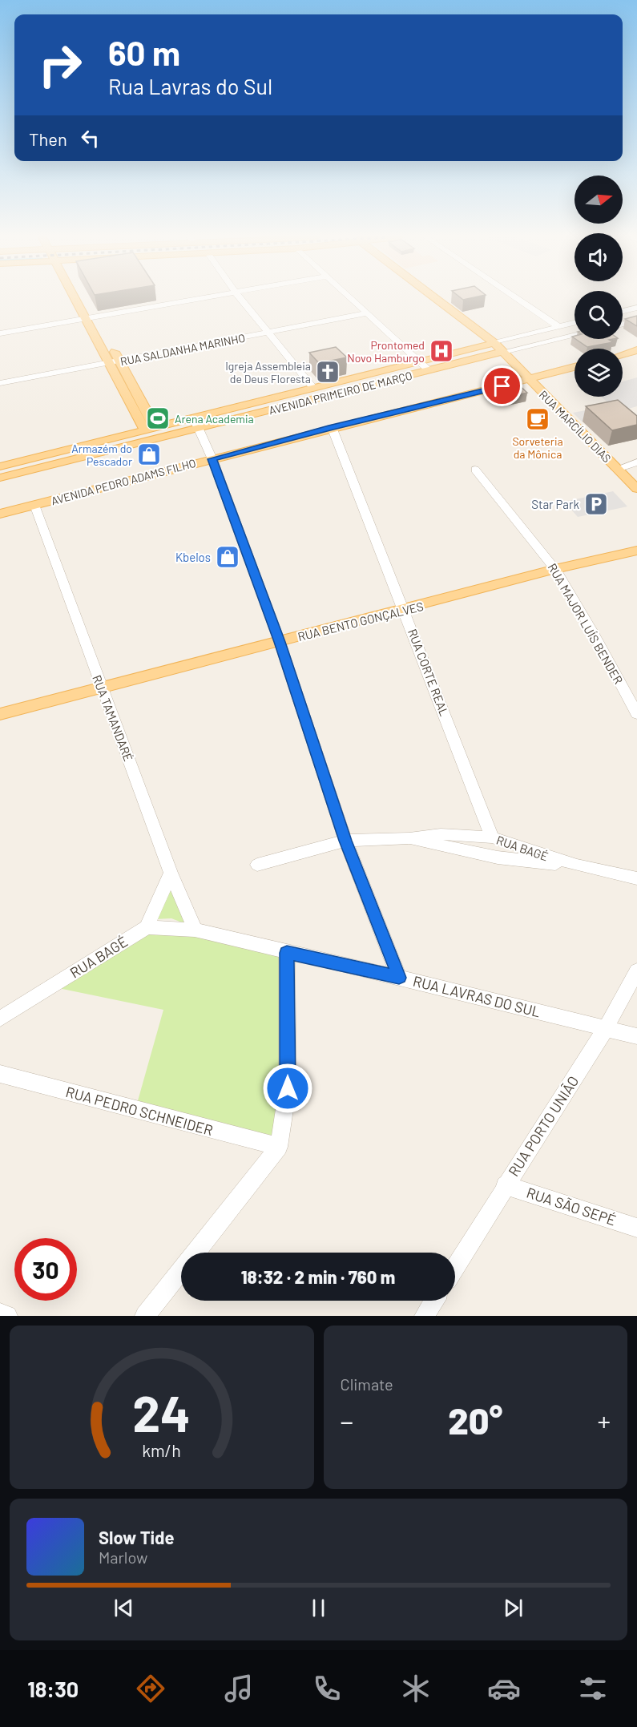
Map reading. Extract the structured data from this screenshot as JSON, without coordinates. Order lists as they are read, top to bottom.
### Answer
{
  "streets": {
    "main road": [
      "AVENIDA PRIMEIRO DE MARÇO",
      "RUA MARCÍLIO DIAS",
      "AVENIDA PEDRO ADAMS FILHO",
      "RUA BENTO GONÇALVES"
    ],
    "street": [
      "RUA SALDANHA MARINHO",
      "RUA MAJOR LUÍS BENDER",
      "RUA CORTE REAL",
      "RUA TAMANDARÉ",
      "RUA BAGÉ",
      "RUA LAVRAS DO SUL",
      "RUA PEDRO SCHNEIDER",
      "RUA PORTO UNIÃO",
      "RUA SÃO SEPÉ"
    ]
  },
  "crossings": [
    ["AVENIDA PRIMEIRO DE MARÇO", "RUA MARCÍLIO DIAS"],
    ["RUA MARCÍLIO DIAS", "AVENIDA PEDRO ADAMS FILHO"],
    ["AVENIDA PEDRO ADAMS FILHO", "RUA CORTE REAL"],
    ["AVENIDA PEDRO ADAMS FILHO", "RUA TAMANDARÉ"],
    ["RUA BENTO GONÇALVES", "RUA MAJOR LUÍS BENDER"],
    ["RUA BENTO GONÇALVES", "RUA CORTE REAL"],
    ["RUA BENTO GONÇALVES", "RUA TAMANDARÉ"],
    ["RUA CORTE REAL", "RUA BAGÉ"],
    ["RUA TAMANDARÉ", "RUA LAVRAS DO SUL"],
    ["RUA BAGÉ", "RUA LAVRAS DO SUL"],
    ["RUA LAVRAS DO SUL", "RUA PORTO UNIÃO"],
    ["RUA PORTO UNIÃO", "RUA SÃO SEPÉ"]
  ],
  "places": {
    "hospital": ["Prontomed Novo Hamburgo"],
    "church": ["Igreja Assembleia de Deus Floresta"],
    "sports": ["Arena Academia"],
    "cafe": ["Sorveteria da Mônica"],
    "shop": ["Armazém do Pescador", "Kbelos"],
    "parking": ["Star Park"]
  },
  "north": "right",
  "page": {
    "turn": ["60 m", "Rua Lavras do Sul"],
    "then": "Then",
    "limit": "30",
    "trip": "18:32 · 2 min · 760 m",
    "tile": "Climate",
    "heat": ["−", "20°", "+"],
    "song": ["Slow Tide", "Marlow"],
    "tabs": "18:30",
    "gauge": ["24", "km/h"]
  }
}
